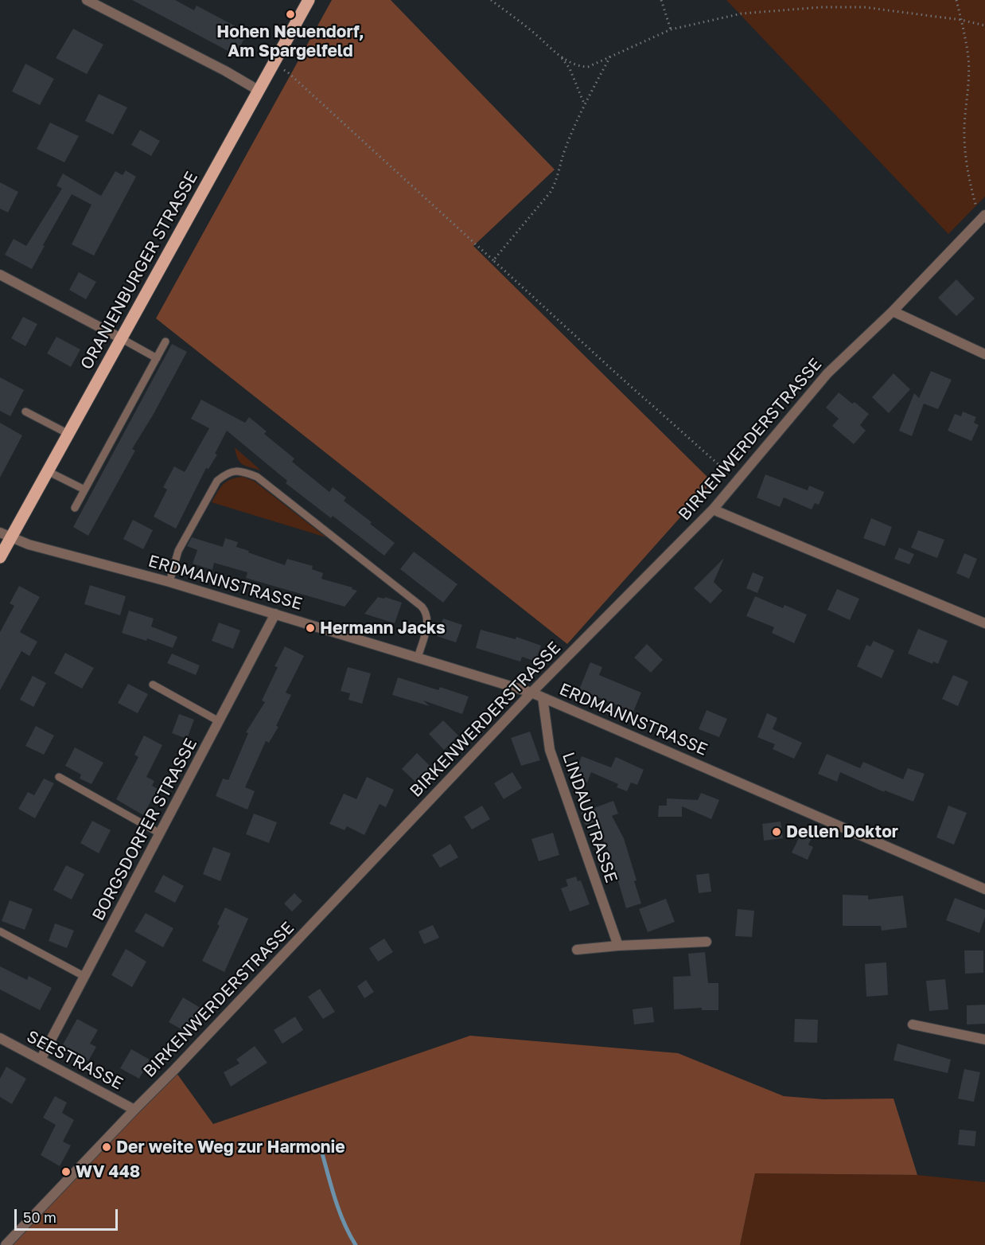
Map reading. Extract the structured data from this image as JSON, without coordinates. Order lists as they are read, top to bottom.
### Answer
{
  "streets": {
    "main road": ["ORANIENBURGER STRASSE"],
    "street": [
      "BIRKENWERDERSTRASSE",
      "ERDMANNSTRASSE",
      "LINDAUSTRASSE",
      "BORGSDORFER STRASSE",
      "SEESTRASSE"
    ]
  },
  "crossings": [
    ["ORANIENBURGER STRASSE", "ERDMANNSTRASSE"],
    ["BIRKENWERDERSTRASSE", "ERDMANNSTRASSE"],
    ["BIRKENWERDERSTRASSE", "SEESTRASSE"],
    ["ERDMANNSTRASSE", "LINDAUSTRASSE"],
    ["ERDMANNSTRASSE", "BORGSDORFER STRASSE"],
    ["BORGSDORFER STRASSE", "SEESTRASSE"]
  ],
  "places": [
    "Hohen Neuendorf, Am Spargelfeld",
    "Hermann Jacks",
    "Dellen Doktor",
    "Der weite Weg zur Harmonie",
    "WV 448"
  ],
  "scale_bar": "50 m"
}
